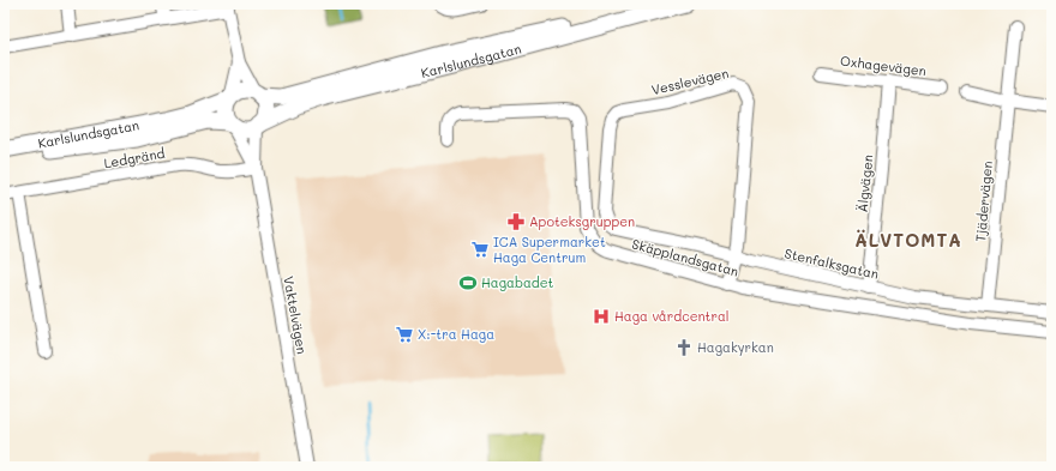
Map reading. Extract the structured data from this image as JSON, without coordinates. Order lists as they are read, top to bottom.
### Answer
{
  "streets": {
    "main road": ["Karlslundsgatan"],
    "street": [
      "Oxhagevägen",
      "Vesslevägen",
      "Ledgränd",
      "Älgvägen",
      "Tjädervägen",
      "Skäpplandsgatan",
      "Stenfalksgatan",
      "Vaktelvägen"
    ]
  },
  "crossings": [
    ["Karlslundsgatan", "Vaktelvägen"],
    ["Oxhagevägen", "Älgvägen"],
    ["Vesslevägen", "Skäpplandsgatan"],
    ["Vesslevägen", "Stenfalksgatan"],
    ["Ledgränd", "Vaktelvägen"],
    ["Älgvägen", "Stenfalksgatan"],
    ["Tjädervägen", "Stenfalksgatan"]
  ],
  "districts": ["ÄLVTOMTA"],
  "places": {
    "pharmacy": ["Apoteksgruppen"],
    "supermarket": ["ICA Supermarket Haga Centrum", "X:-tra Haga"],
    "sports": ["Hagabadet"],
    "hospital": ["Haga vårdcentral"],
    "church": ["Hagakyrkan"]
  }
}
